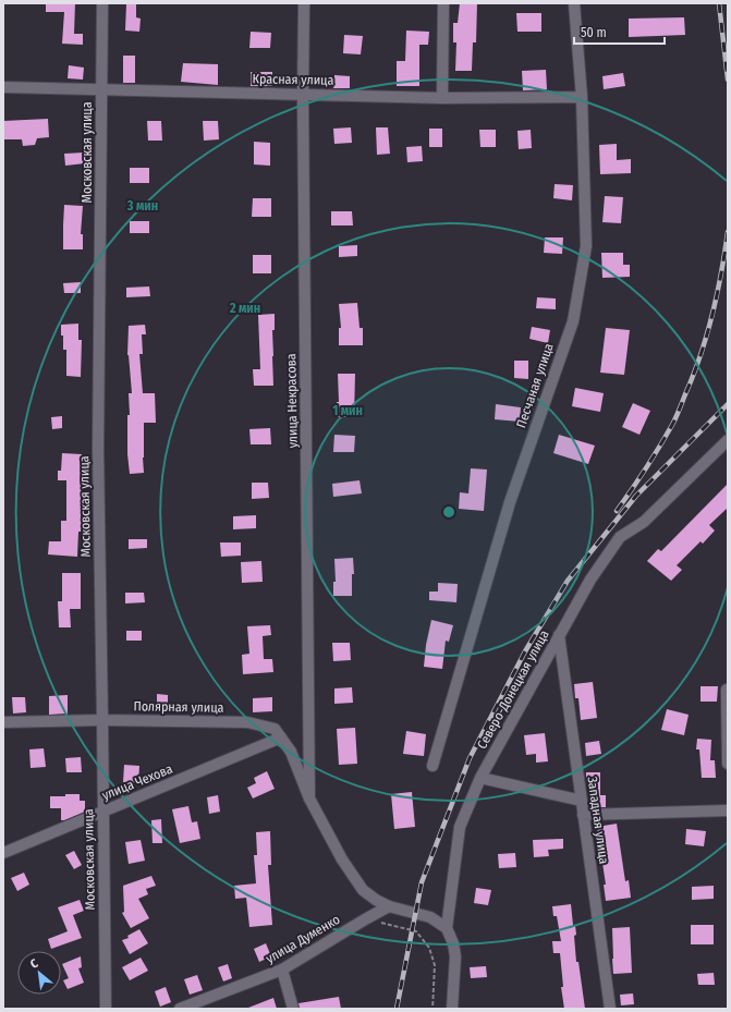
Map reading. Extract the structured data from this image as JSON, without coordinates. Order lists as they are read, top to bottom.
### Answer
{
  "streets": {
    "street": [
      "Красная улица",
      "Московская улица",
      "Песчаная улица",
      "улица Некрасова",
      "Северо-Донецкая улица",
      "Полярная улица",
      "улица Чехова",
      "Западная улица",
      "улица Думенко"
    ]
  },
  "crossings": [
    ["Красная улица", "Московская улица"],
    ["Красная улица", "Песчаная улица"],
    ["Красная улица", "улица Некрасова"],
    ["Московская улица", "Полярная улица"],
    ["Московская улица", "улица Чехова"],
    ["улица Некрасова", "Полярная улица"],
    ["Северо-Донецкая улица", "Полярная улица"],
    ["Северо-Донецкая улица", "Западная улица"],
    ["Полярная улица", "улица Чехова"],
    ["Полярная улица", "улица Думенко"]
  ],
  "scale_bar": "50 m",
  "north": "top left",
  "rings": ["3 мин", "2 мин", "1 мин"]
}
